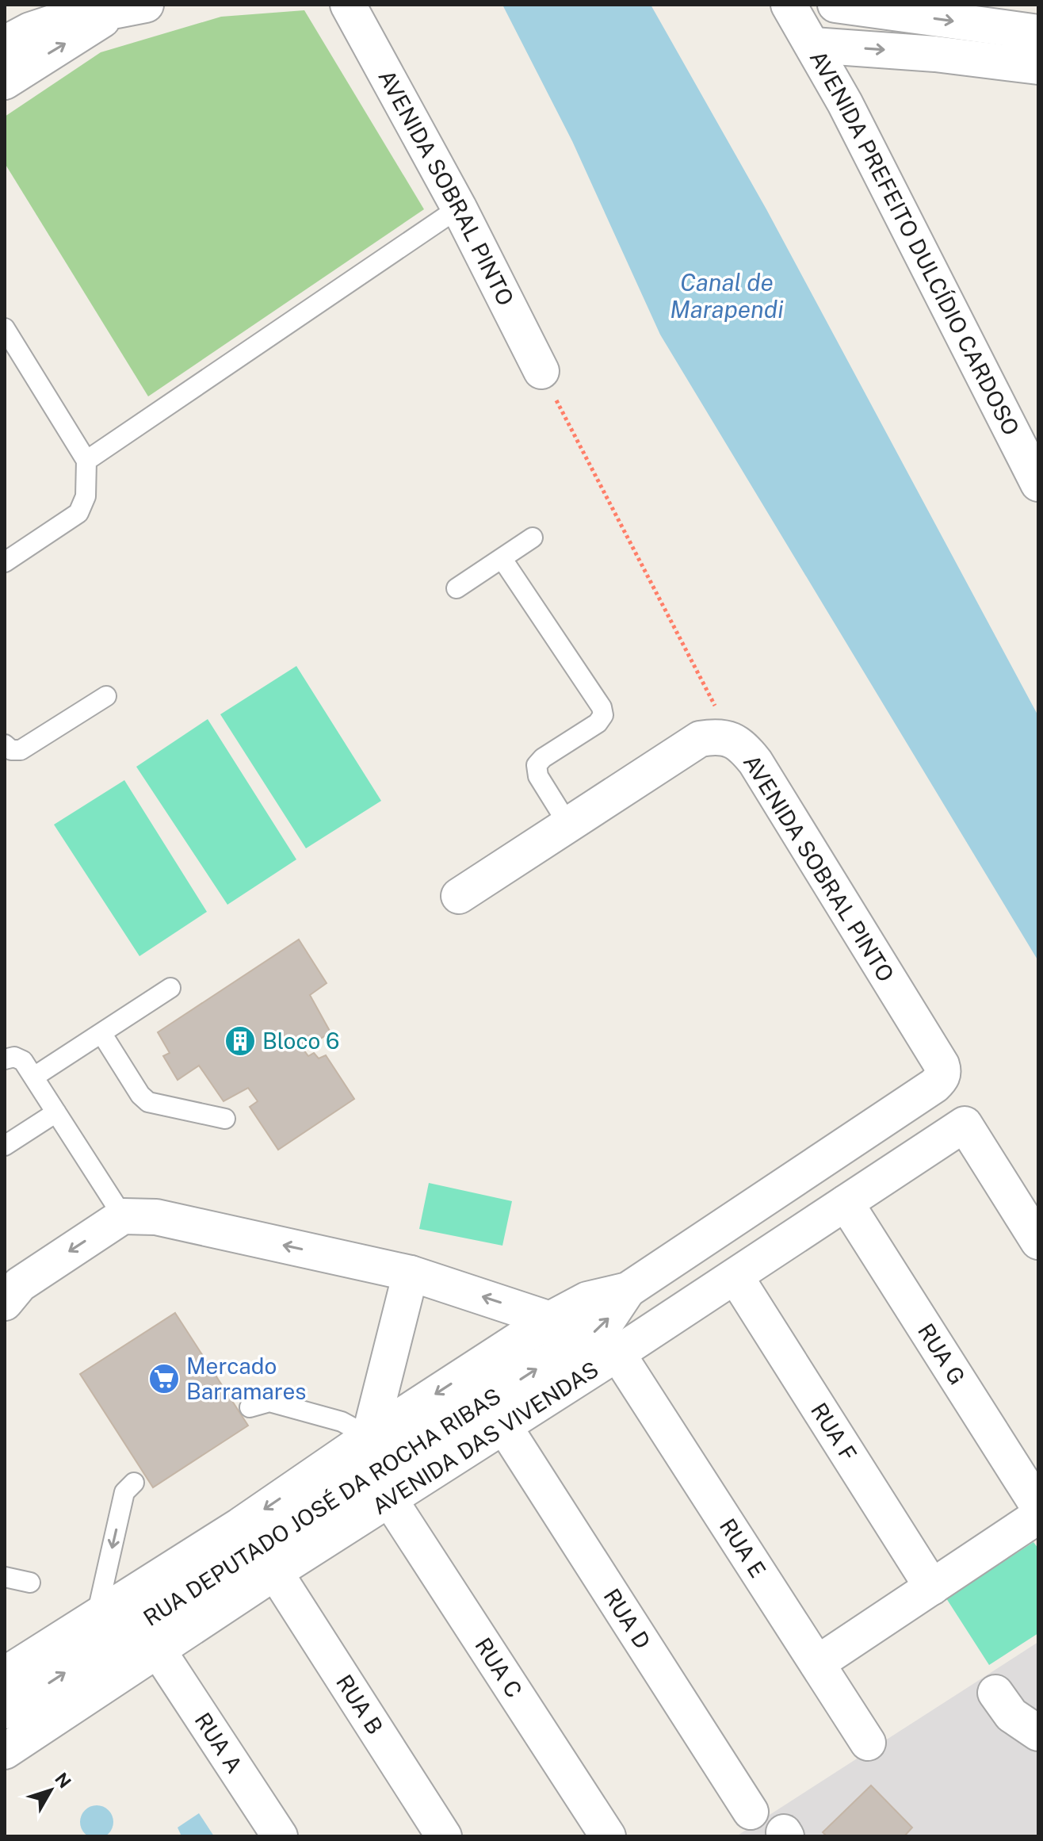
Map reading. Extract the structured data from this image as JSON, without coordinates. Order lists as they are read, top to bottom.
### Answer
{
  "streets": {
    "street": [
      "AVENIDA SOBRAL PINTO",
      "AVENIDA PREFEITO DULCÍDIO CARDOSO",
      "RUA G",
      "RUA F",
      "AVENIDA DAS VIVENDAS",
      "RUA DEPUTADO JOSÉ DA ROCHA RIBAS",
      "RUA E",
      "RUA D",
      "RUA C",
      "RUA B",
      "RUA A"
    ]
  },
  "crossings": [
    ["AVENIDA SOBRAL PINTO", "RUA DEPUTADO JOSÉ DA ROCHA RIBAS"],
    ["RUA G", "AVENIDA DAS VIVENDAS"],
    ["RUA F", "AVENIDA DAS VIVENDAS"],
    ["AVENIDA DAS VIVENDAS", "RUA E"],
    ["AVENIDA DAS VIVENDAS", "RUA D"],
    ["AVENIDA DAS VIVENDAS", "RUA C"],
    ["AVENIDA DAS VIVENDAS", "RUA B"],
    ["AVENIDA DAS VIVENDAS", "RUA A"]
  ],
  "water": ["Canal de Marapendi"],
  "places": {
    "building": ["Bloco 6"],
    "supermarket": ["Mercado Barramares"]
  },
  "north": "top right"
}
